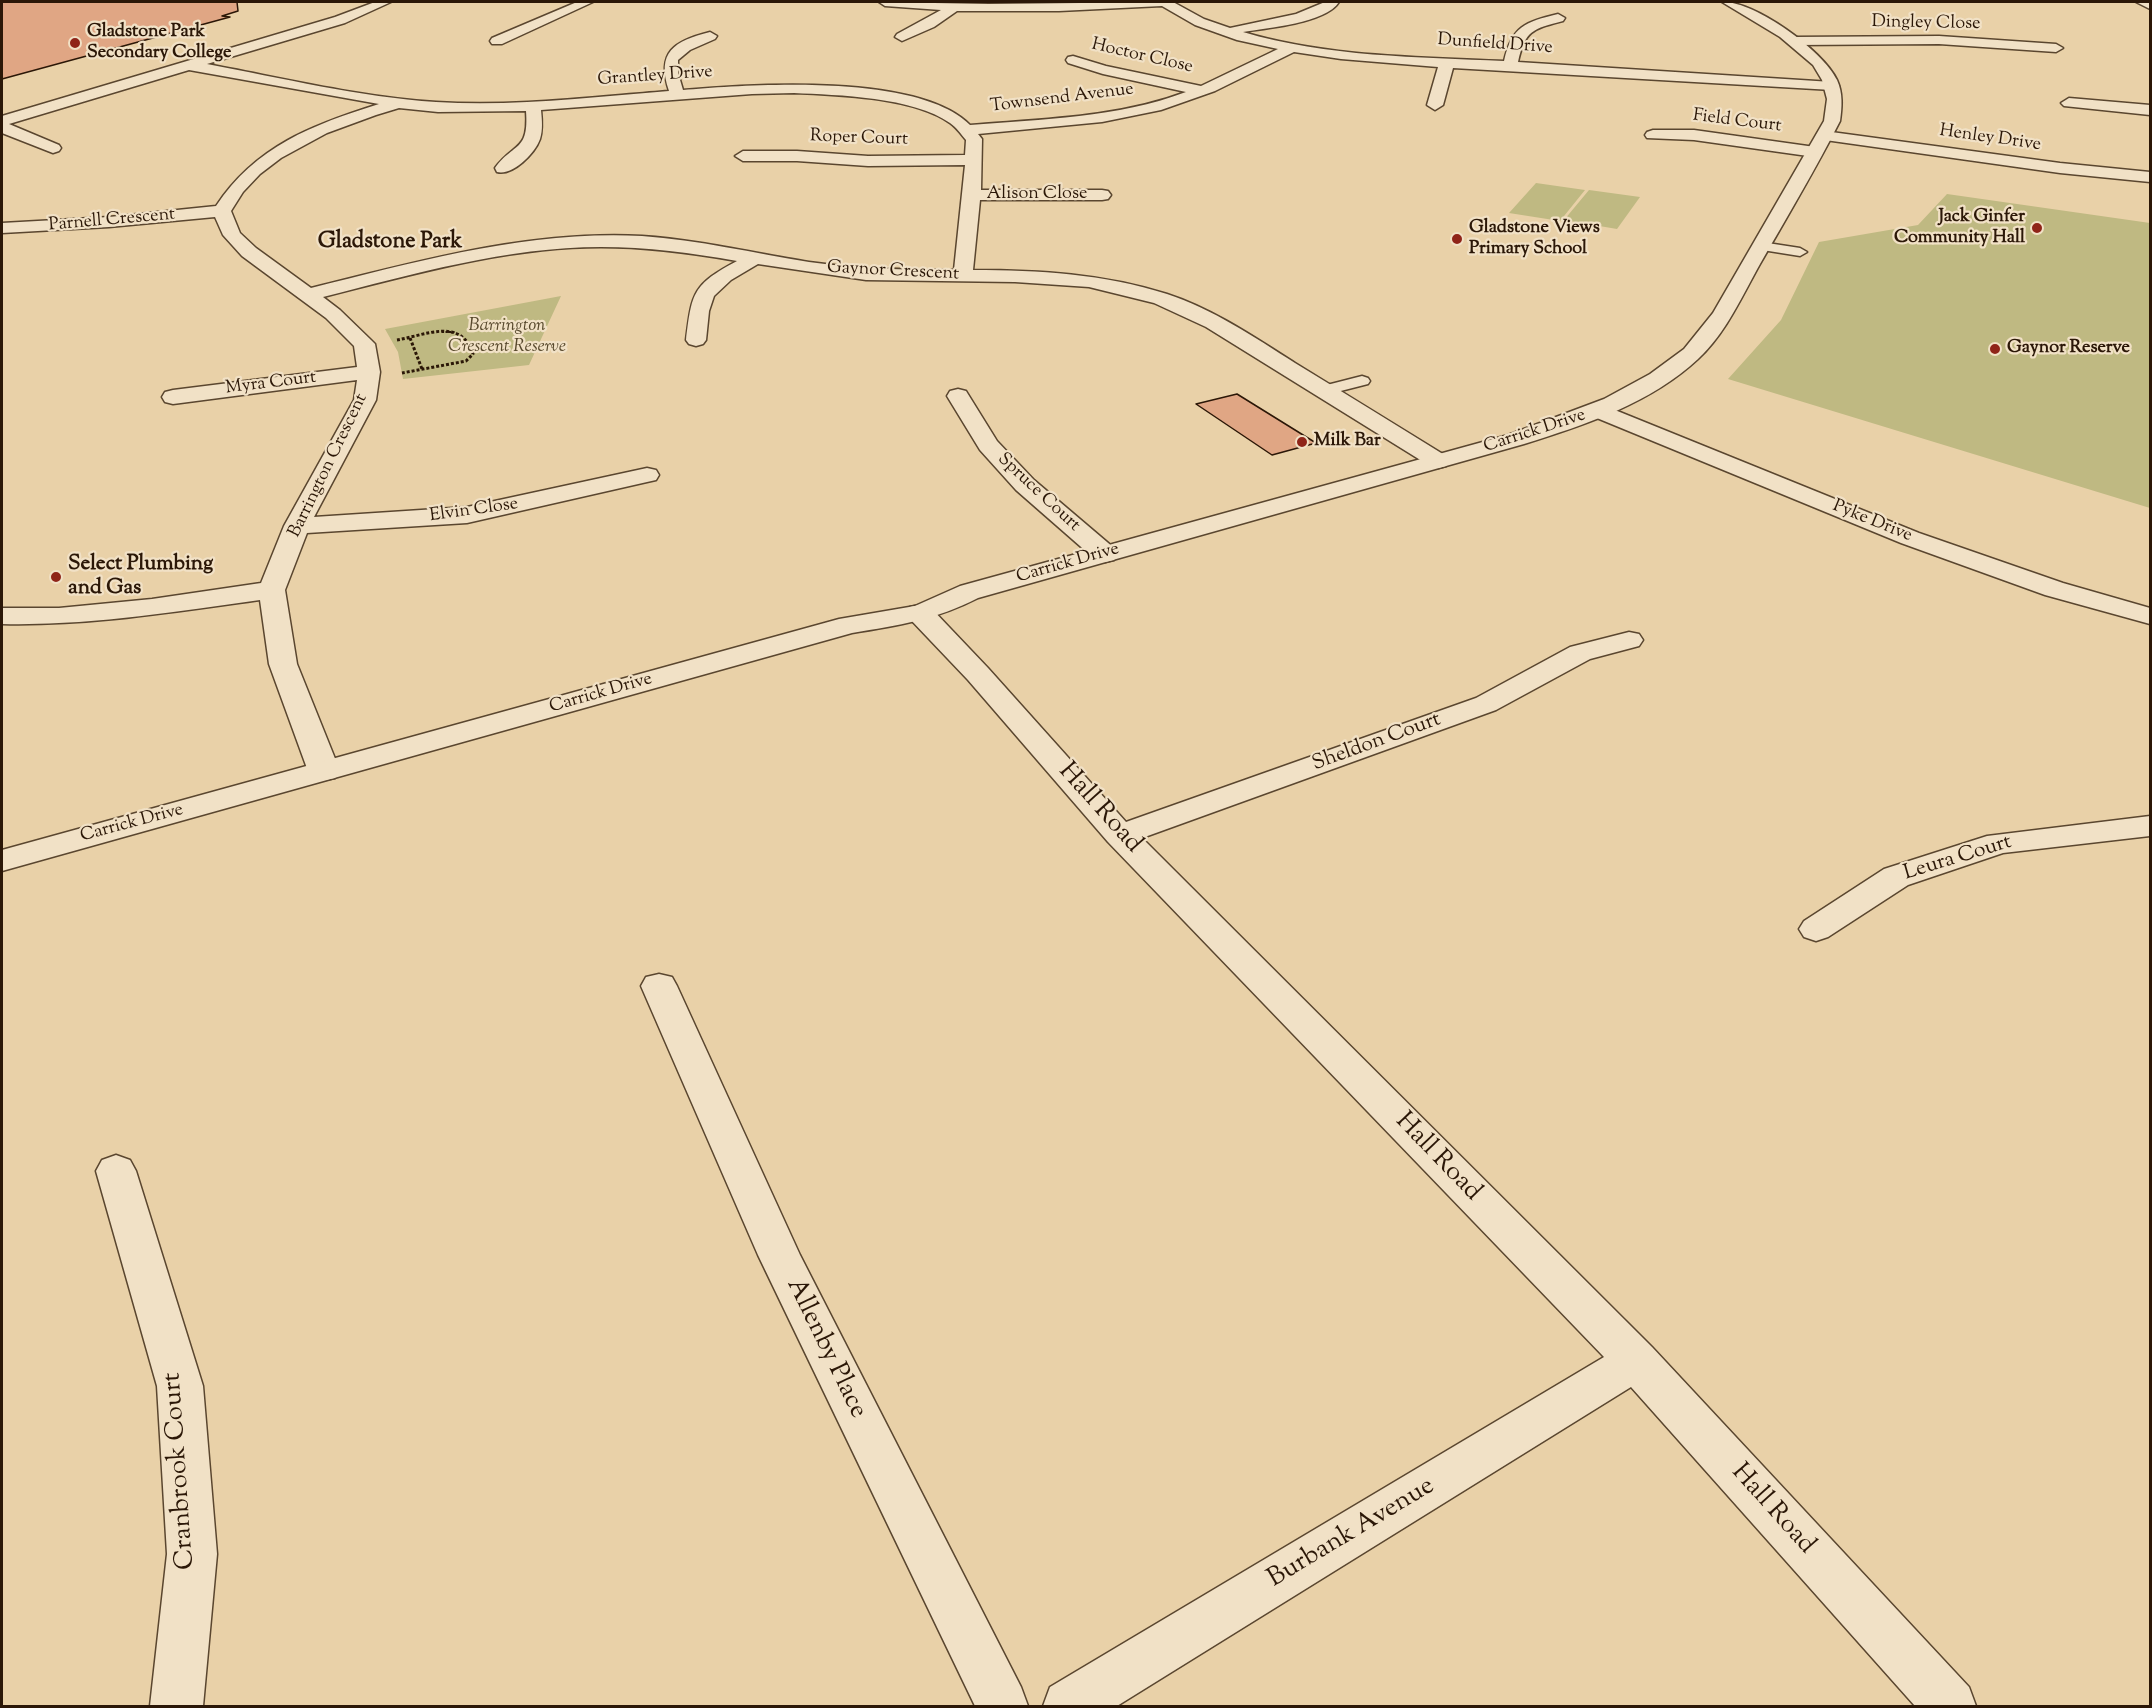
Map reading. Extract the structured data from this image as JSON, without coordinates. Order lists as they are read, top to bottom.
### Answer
{
  "streets": {
    "street": [
      "Dingley Close",
      "Dunfield Drive",
      "Hoctor Close",
      "Grantley Drive",
      "Townsend Avenue",
      "Field Court",
      "Roper Court",
      "Henley Drive",
      "Alison Close",
      "Parnell Crescent",
      "Gaynor Crescent",
      "Myra Court",
      "Carrick Drive",
      "Barrington Crescent",
      "Spruce Court",
      "Elvin Close",
      "Pyke Drive",
      "Sheldon Court",
      "Hall Road",
      "Leura Court",
      "Allenby Place",
      "Cranbrook Court",
      "Burbank Avenue"
    ]
  },
  "crossings": [
    ["Dunfield Drive", "Townsend Avenue"],
    ["Dunfield Drive", "Carrick Drive"],
    ["Hoctor Close", "Townsend Avenue"],
    ["Grantley Drive", "Townsend Avenue"],
    ["Field Court", "Henley Drive"],
    ["Field Court", "Carrick Drive"],
    ["Henley Drive", "Carrick Drive"],
    ["Parnell Crescent", "Barrington Crescent"],
    ["Gaynor Crescent", "Carrick Drive"],
    ["Gaynor Crescent", "Barrington Crescent"],
    ["Myra Court", "Barrington Crescent"],
    ["Carrick Drive", "Barrington Crescent"],
    ["Carrick Drive", "Spruce Court"],
    ["Carrick Drive", "Pyke Drive"],
    ["Carrick Drive", "Hall Road"],
    ["Barrington Crescent", "Elvin Close"],
    ["Sheldon Court", "Hall Road"],
    ["Hall Road", "Burbank Avenue"]
  ],
  "districts": ["Gladstone Park"],
  "parks": ["Barrington Crescent Reserve"],
  "places": [
    "Gladstone Park Secondary College",
    "Jack Ginfer Community Hall",
    "Gladstone Views Primary School",
    "Gaynor Reserve",
    "Milk Bar",
    "Select Plumbing and Gas"
  ]
}
